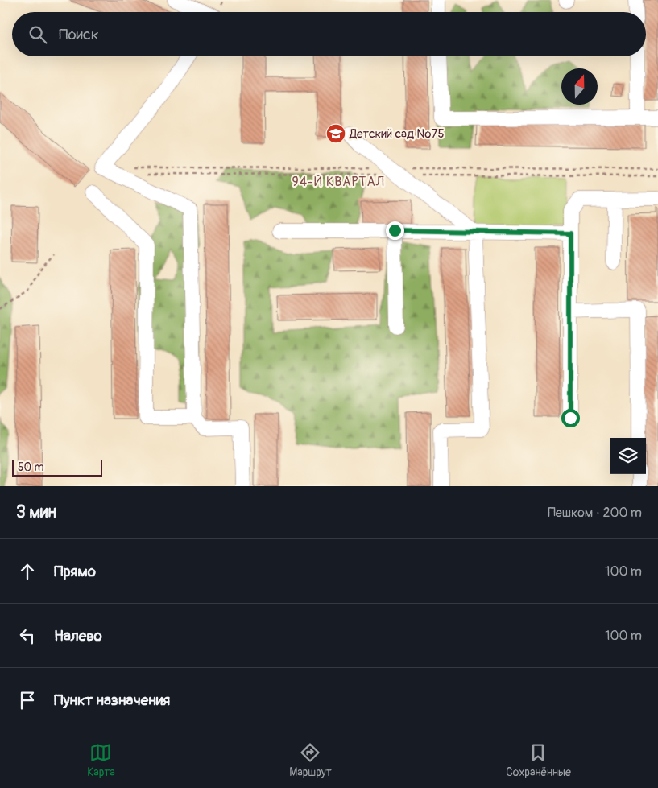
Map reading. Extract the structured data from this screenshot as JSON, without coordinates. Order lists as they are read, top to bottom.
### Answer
{
  "districts": ["94-Й КВАРТАЛ"],
  "places": {
    "school or university": ["Детский сад №75"]
  },
  "scale_bar": "50 m",
  "north": "top",
  "page": {
    "search": "Поиск",
    "scale": "50 m",
    "heading": ["3 мин", "Пешком · 200 m"],
    "list": [
      ["Прямо", "100 m"],
      ["Налево", "100 m"],
      "Пункт назначения"
    ],
    "nav": ["Карта", "Маршрут", "Сохранённые"]
  }
}
